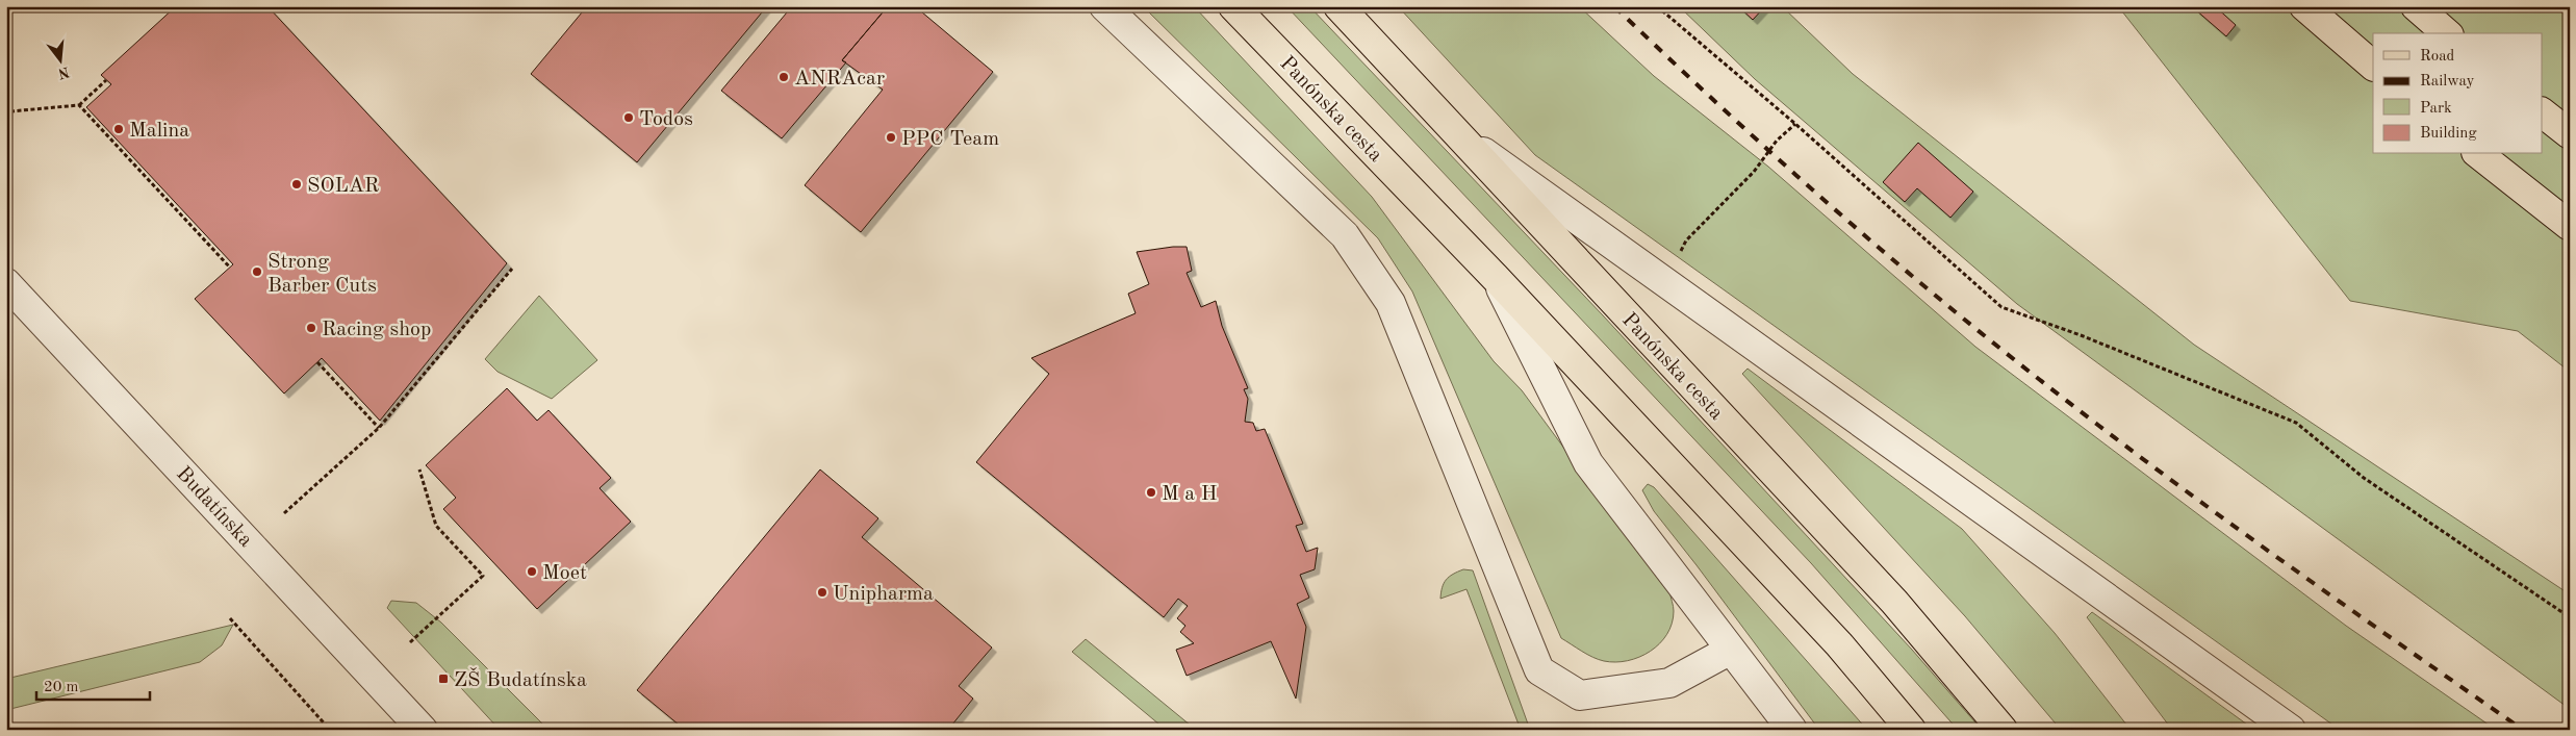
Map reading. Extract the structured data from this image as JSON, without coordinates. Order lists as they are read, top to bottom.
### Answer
{
  "streets": {
    "main road": ["Panónska cesta"],
    "street": ["Budatínska"]
  },
  "places": {
    "other": [
      "ANRAcar",
      "Todos",
      "Malina",
      "PPC Team",
      "SOLAR",
      "Strong Barber Cuts",
      "Racing shop",
      "M a H",
      "Moet",
      "Unipharma"
    ],
    "transit": ["ZŠ Budatínska"]
  },
  "legend": [
    "Road",
    "Railway",
    "Park",
    "Building"
  ],
  "scale_bar": "20 m",
  "north": "bottom"
}
